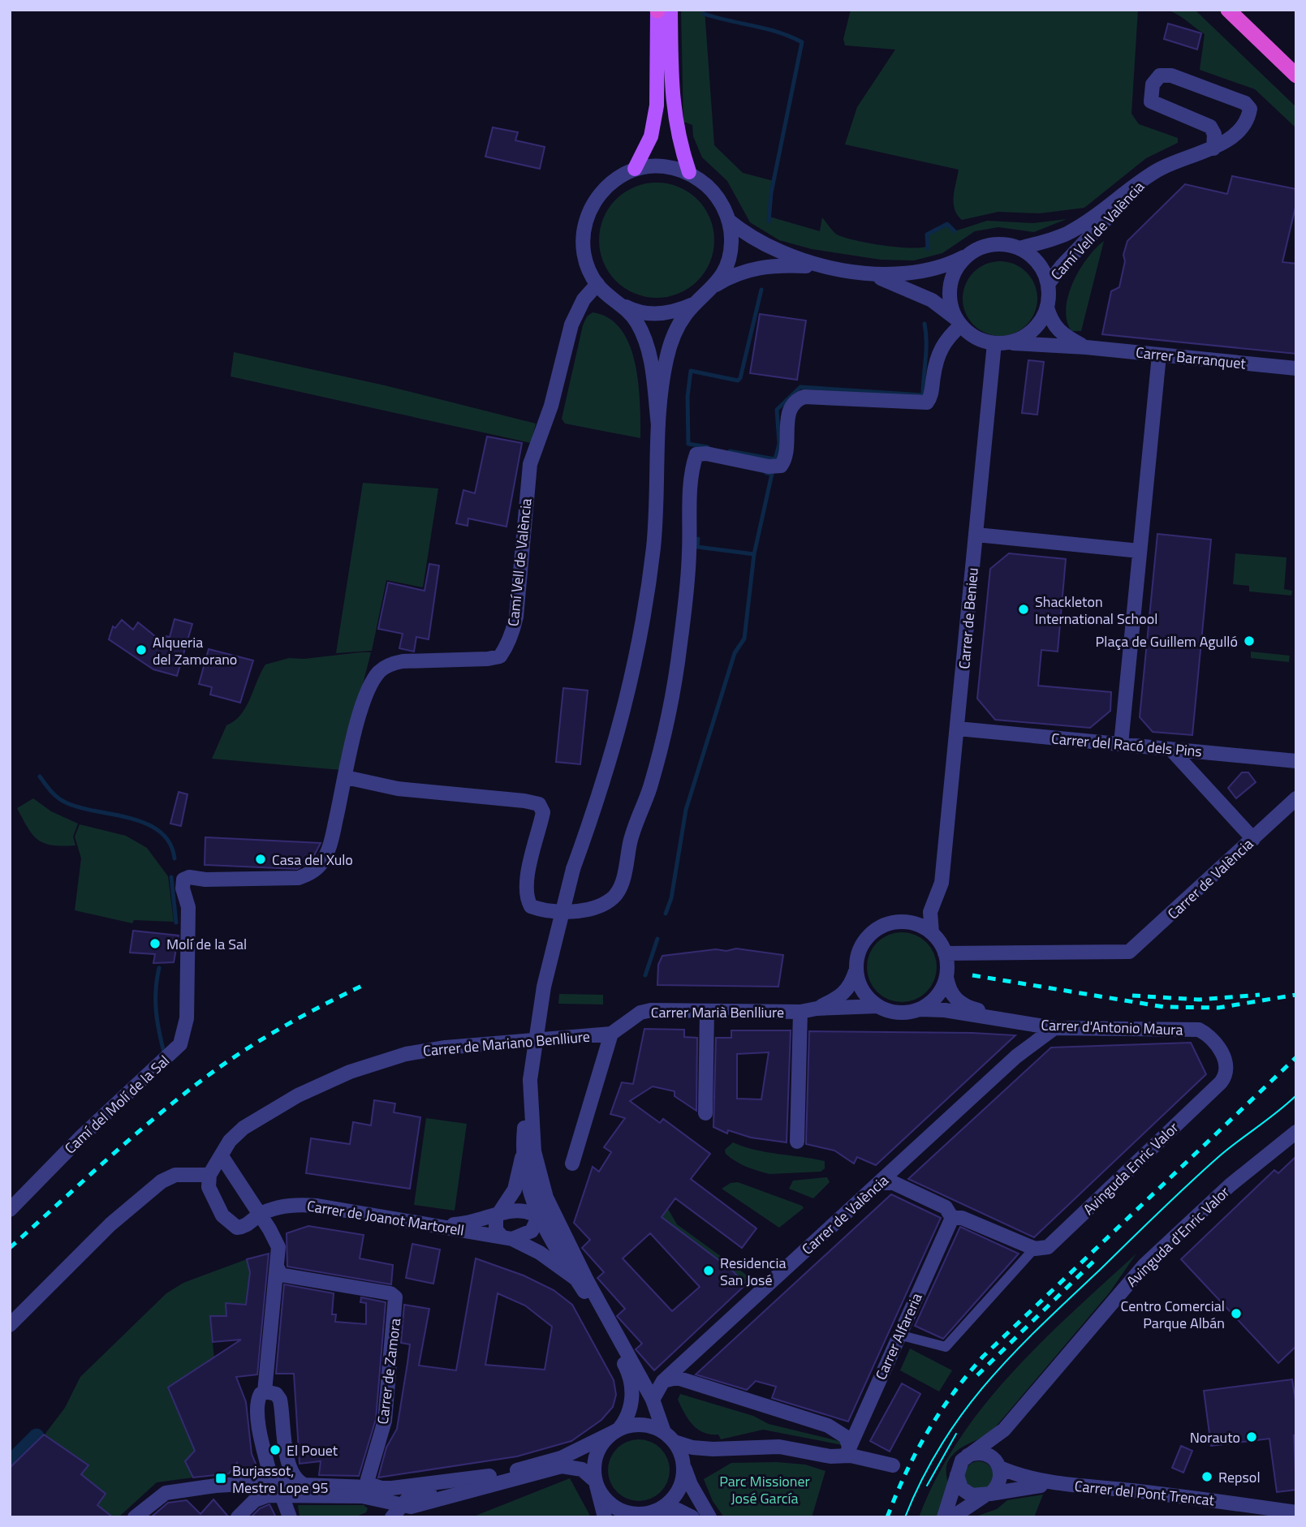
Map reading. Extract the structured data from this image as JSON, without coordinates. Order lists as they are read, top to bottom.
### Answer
{
  "streets": {
    "street": [
      "Camí Vell de València",
      "Carrer Barranquet",
      "Carrer de Benieu",
      "Carrer del Racó dels Pins",
      "Carrer de València",
      "Carrer Marià Benlliure",
      "Carrer d'Antonio Maura",
      "Carrer de Mariano Benlliure",
      "Camí del Molí de la Sal",
      "Avinguda Enric Valor",
      "Carrer de Joanot Martorell",
      "Avinguda d'Enric Valor",
      "Carrer Alfareria",
      "Carrer de Zamora",
      "Carrer del Pont Trencat"
    ]
  },
  "crossings": [
    ["Camí Vell de València", "Carrer Barranquet"],
    ["Camí Vell de València", "Carrer de Benieu"],
    ["Camí Vell de València", "Camí del Molí de la Sal"],
    ["Carrer Barranquet", "Carrer de Benieu"],
    ["Carrer de Benieu", "Carrer del Racó dels Pins"],
    ["Carrer de Benieu", "Carrer de València"],
    ["Carrer de Benieu", "Carrer Marià Benlliure"],
    ["Carrer de Benieu", "Carrer d'Antonio Maura"],
    ["Carrer de València", "Carrer Marià Benlliure"],
    ["Carrer de València", "Carrer d'Antonio Maura"],
    ["Carrer de València", "Carrer de Joanot Martorell"],
    ["Carrer Marià Benlliure", "Carrer d'Antonio Maura"],
    ["Carrer Marià Benlliure", "Carrer de Mariano Benlliure"],
    ["Carrer d'Antonio Maura", "Avinguda Enric Valor"],
    ["Carrer de Mariano Benlliure", "Carrer de Joanot Martorell"],
    ["Avinguda Enric Valor", "Carrer Alfareria"],
    ["Avinguda d'Enric Valor", "Carrer del Pont Trencat"]
  ],
  "parks": ["Parc Missioner José García"],
  "places": {
    "other": [
      "Shackleton International School",
      "Plaça de Guillem Agulló",
      "Alqueria del Zamorano",
      "Casa del Xulo",
      "Molí de la Sal",
      "Residencia San José",
      "Centro Comercial Parque Albán",
      "Norauto",
      "El Pouet",
      "Repsol"
    ],
    "transit": ["Burjassot, Mestre Lope 95"]
  }
}
